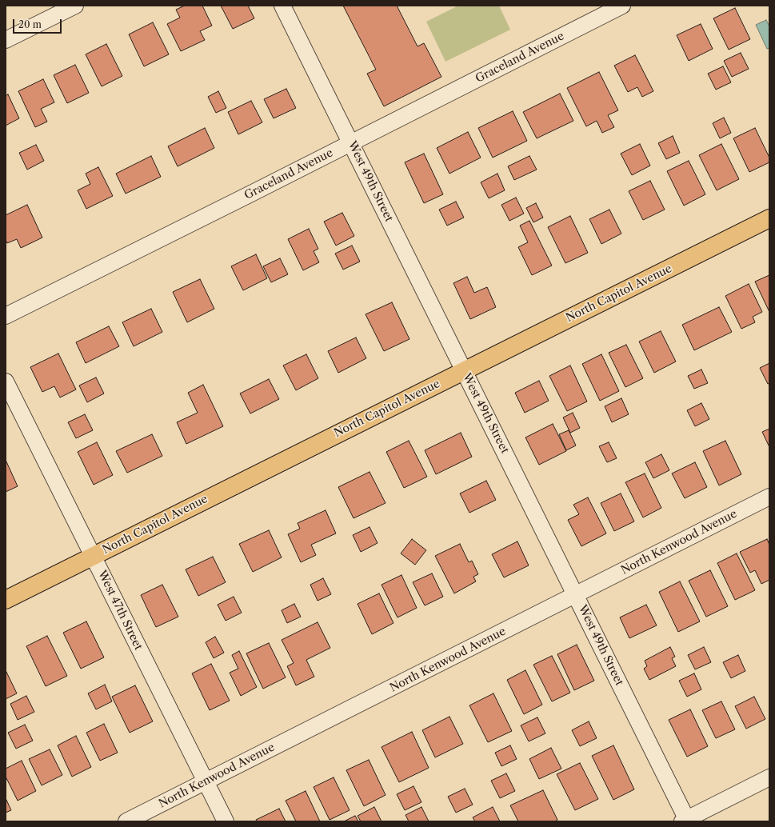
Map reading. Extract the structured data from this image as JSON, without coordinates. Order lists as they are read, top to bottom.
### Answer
{
  "streets": {
    "main road": ["North Capitol Avenue"],
    "street": [
      "Graceland Avenue",
      "West 49th Street",
      "North Kenwood Avenue",
      "West 47th Street"
    ]
  },
  "crossings": [
    ["Graceland Avenue", "West 49th Street"],
    ["West 49th Street", "North Capitol Avenue"],
    ["West 49th Street", "North Kenwood Avenue"],
    ["North Capitol Avenue", "West 47th Street"],
    ["North Kenwood Avenue", "West 47th Street"]
  ],
  "scale_bar": "20 m"
}
